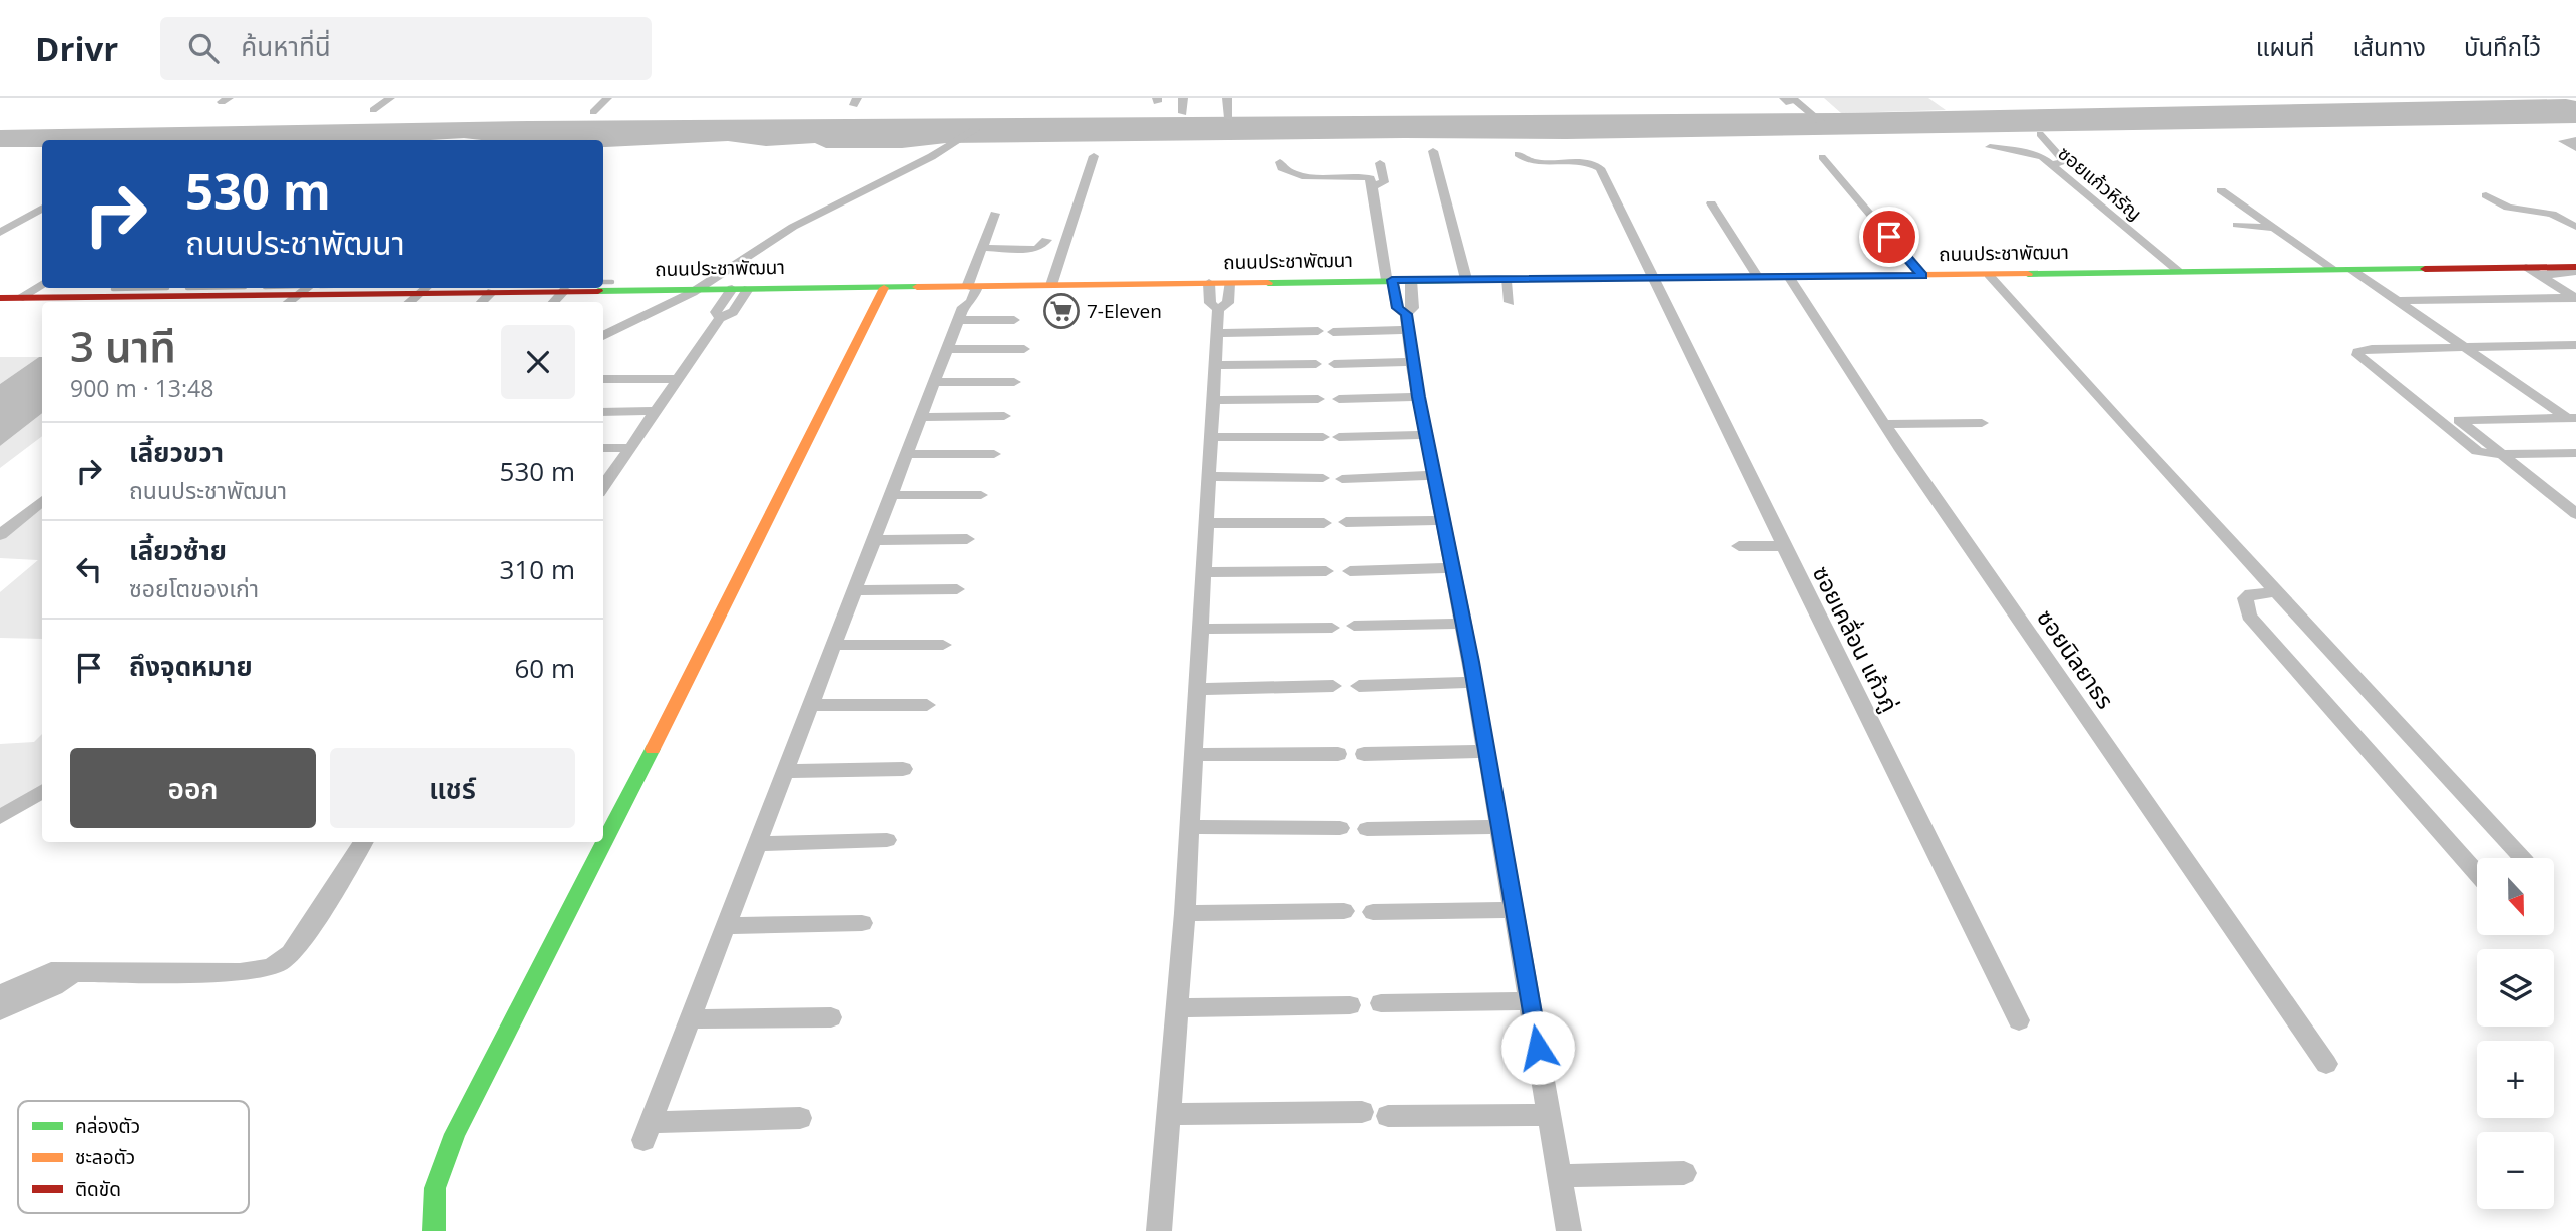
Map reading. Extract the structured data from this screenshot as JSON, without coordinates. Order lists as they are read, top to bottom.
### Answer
{
  "streets": {
    "street": [
      "ซอยแก้วหิรัญ",
      "ถนนประชาพัฒนา",
      "ซอยเคลื่อน แก้วภู่",
      "ซอยนิลยาธร"
    ]
  },
  "crossings": [
    ["ซอยแก้วหิรัญ", "ถนนประชาพัฒนา"],
    ["ถนนประชาพัฒนา", "ซอยเคลื่อน แก้วภู่"],
    ["ถนนประชาพัฒนา", "ซอยนิลยาธร"]
  ],
  "places": {
    "supermarket": ["7-Eleven"]
  },
  "legend": ["คล่องตัว", "ชะลอตัว", "ติดขัด"],
  "north": "bottom",
  "page": {
    "header": "Drivr",
    "search": "ค้นหาที่นี่",
    "nav": ["แผนที่", "เส้นทาง", "บันทึกไว้"],
    "turn": ["530 m", "ถนนประชาพัฒนา"],
    "heading": ["3 นาที", "900 m · 13:48"],
    "list": [
      {
        "name": "เลี้ยวขวา",
        "note": "ถนนประชาพัฒนา",
        "value": "530 m"
      },
      {
        "name": "เลี้ยวซ้าย",
        "note": "ซอยโตของเก่า",
        "value": "310 m"
      },
      {
        "name": "ถึงจุดหมาย",
        "value": "60 m"
      }
    ],
    "buttons": ["ออก", "แชร์"],
    "map_buttons": ["+", "−"]
  }
}
